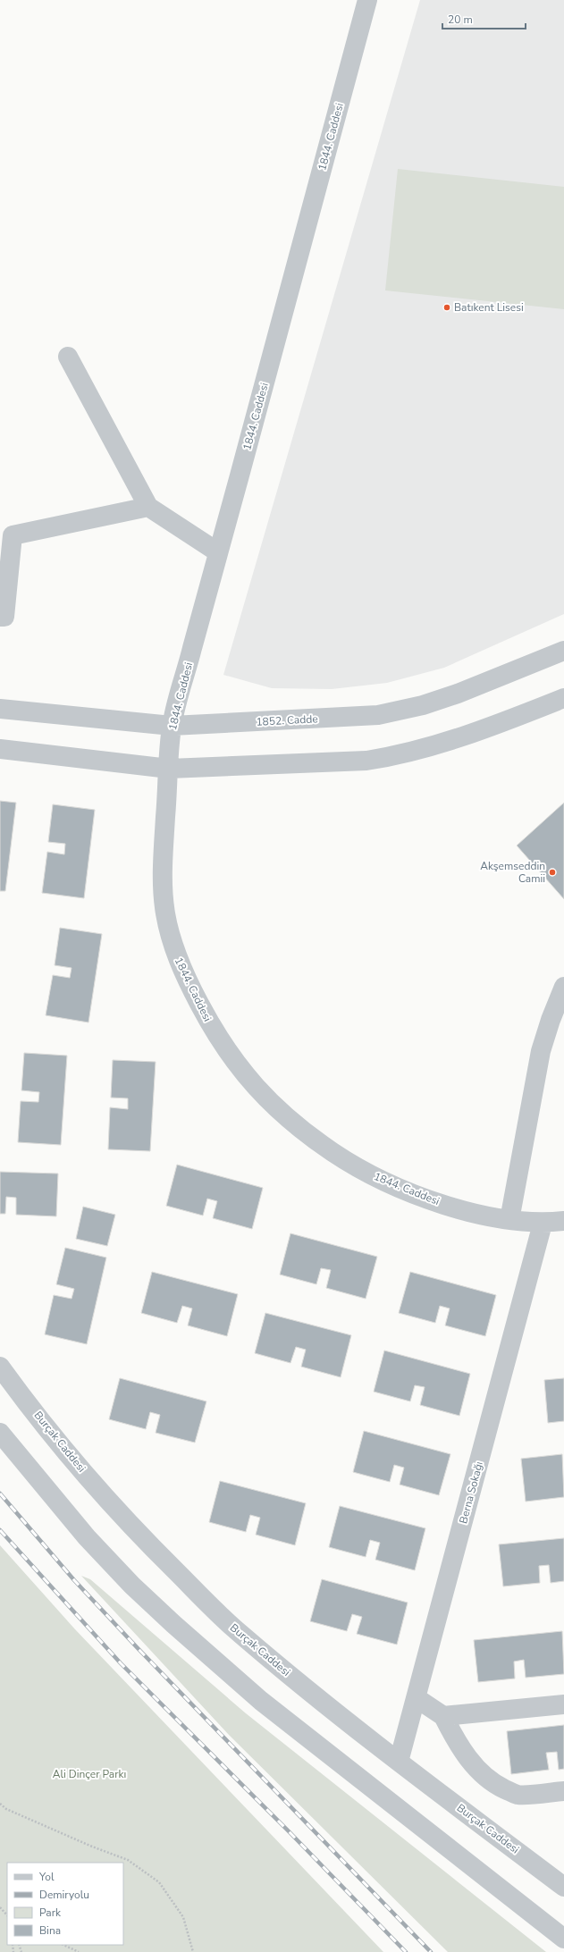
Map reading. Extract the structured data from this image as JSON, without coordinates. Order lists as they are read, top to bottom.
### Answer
{
  "streets": {
    "street": [
      "1844. Caddesi",
      "1852. Cadde",
      "Burçak Caddesi",
      "Berna Sokağı"
    ]
  },
  "crossings": [
    ["1844. Caddesi", "1852. Cadde"],
    ["1844. Caddesi", "Berna Sokağı"],
    ["Burçak Caddesi", "Berna Sokağı"]
  ],
  "parks": ["Ali Dinçer Parkı"],
  "places": ["Batıkent Lisesi", "Akşemseddin Camii"],
  "legend": [
    "Yol",
    "Demiryolu",
    "Park",
    "Bina"
  ],
  "scale_bar": "20 m"
}
